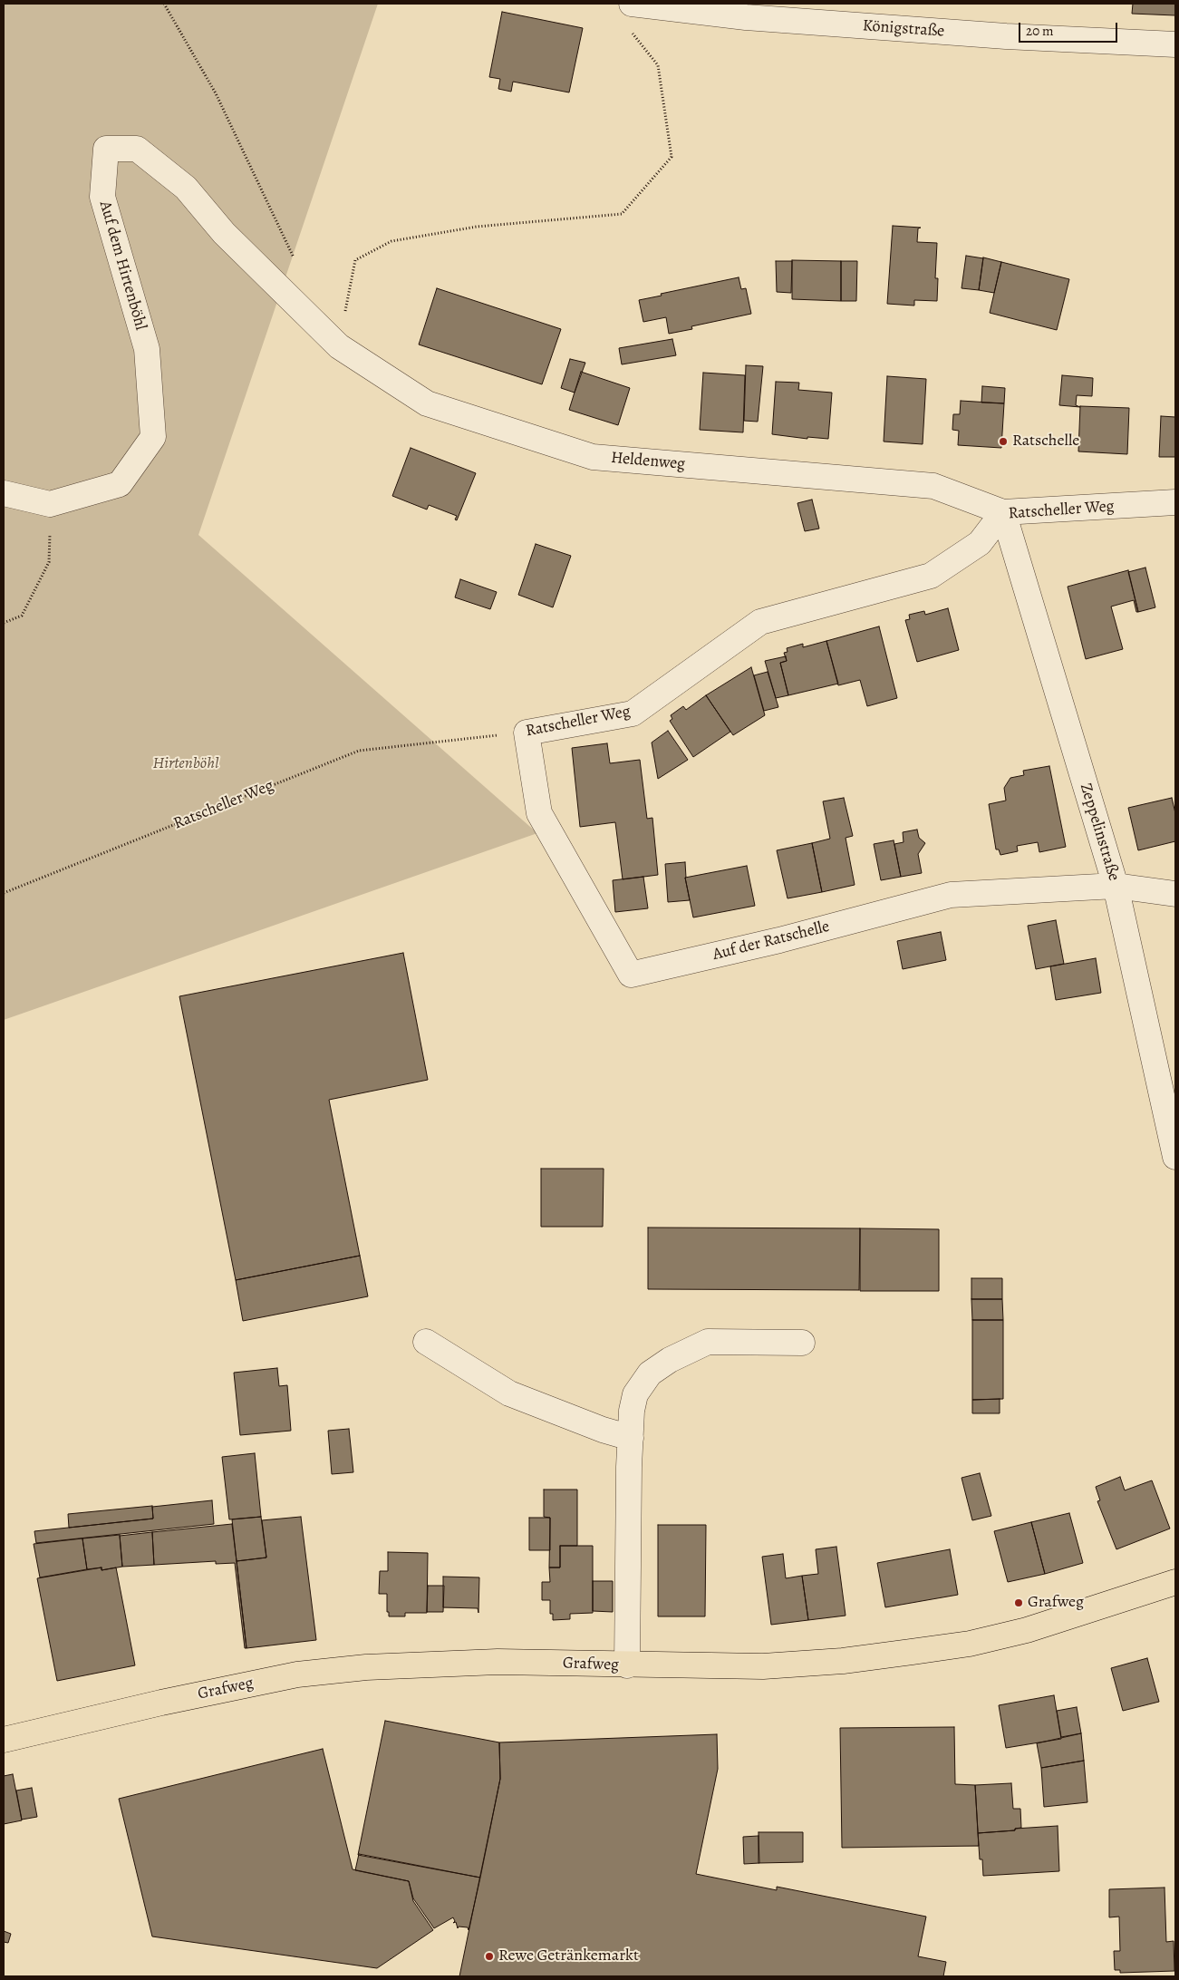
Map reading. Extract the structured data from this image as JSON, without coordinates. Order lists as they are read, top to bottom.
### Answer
{
  "streets": {
    "main road": ["Grafweg"],
    "street": [
      "Königstraße",
      "Auf dem Hirtenböhl",
      "Heldenweg",
      "Ratscheller Weg",
      "Zeppelinstraße",
      "Auf der Ratschelle"
    ]
  },
  "crossings": [
    ["Auf dem Hirtenböhl", "Heldenweg"],
    ["Heldenweg", "Ratscheller Weg"],
    ["Heldenweg", "Zeppelinstraße"],
    ["Ratscheller Weg", "Zeppelinstraße"],
    ["Ratscheller Weg", "Auf der Ratschelle"],
    ["Zeppelinstraße", "Auf der Ratschelle"]
  ],
  "parks": ["Hirtenböhl"],
  "places": ["Ratschelle", "Grafweg", "Rewe Getränkemarkt"],
  "scale_bar": "20 m"
}
